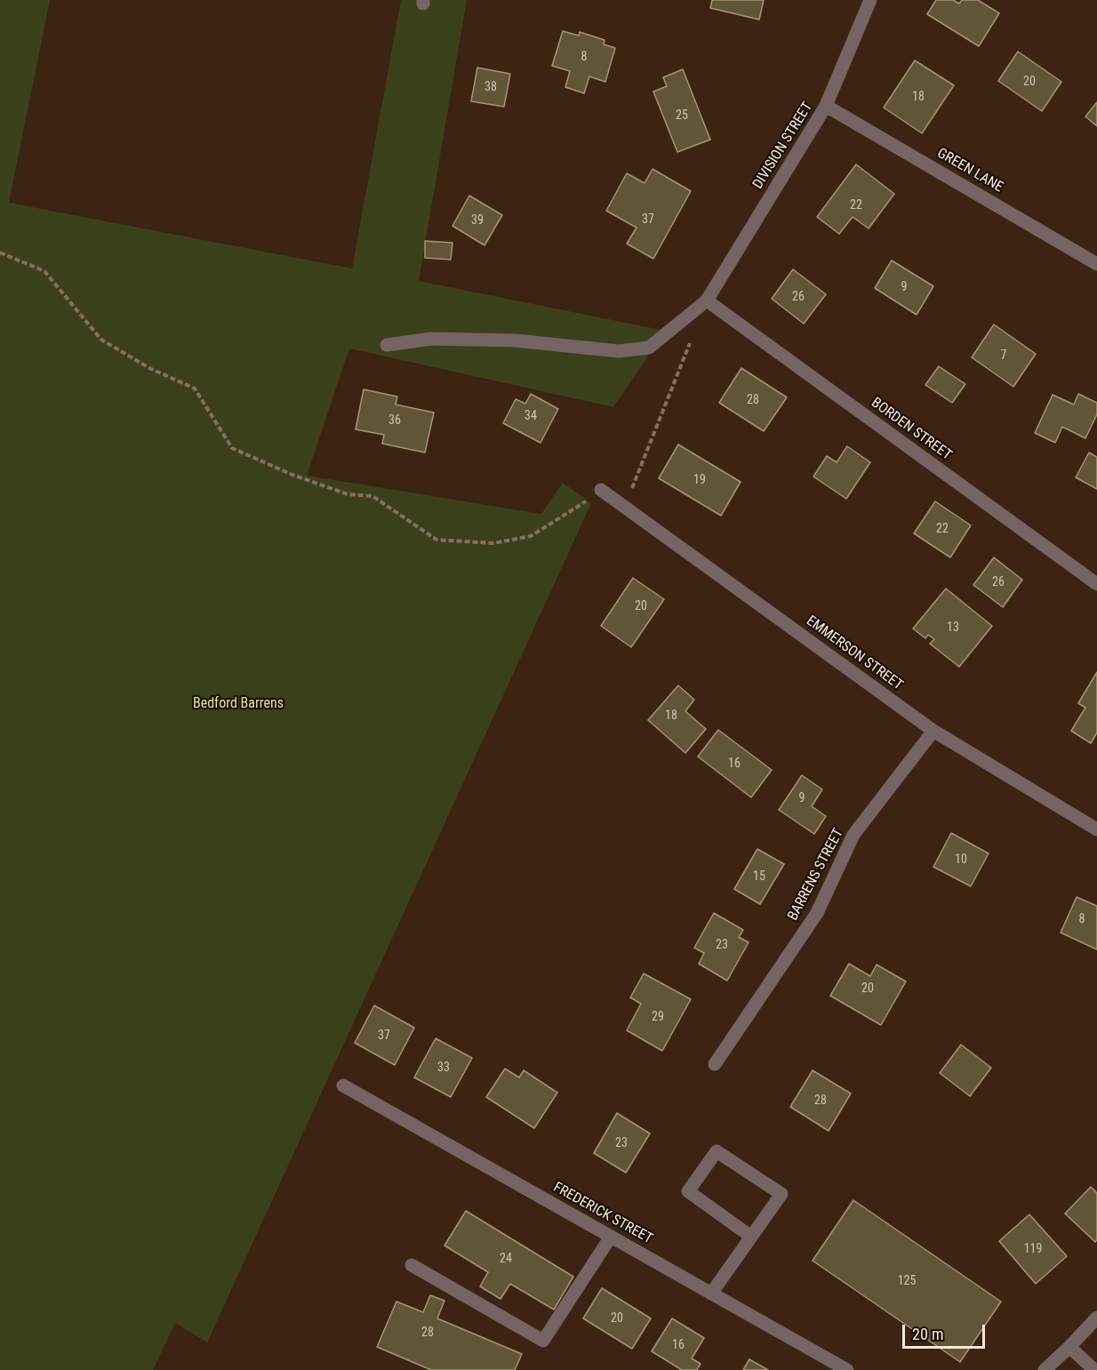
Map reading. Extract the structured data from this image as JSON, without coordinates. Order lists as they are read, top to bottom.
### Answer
{
  "streets": {
    "street": [
      "DIVISION STREET",
      "GREEN LANE",
      "BORDEN STREET",
      "EMMERSON STREET",
      "BARRENS STREET",
      "FREDERICK STREET"
    ]
  },
  "crossings": [
    ["DIVISION STREET", "GREEN LANE"],
    ["DIVISION STREET", "BORDEN STREET"],
    ["EMMERSON STREET", "BARRENS STREET"]
  ],
  "parks": ["Bedford Barrens"],
  "house_numbers": [
    "8",
    "20",
    "38",
    "18",
    "25",
    "22",
    "37",
    "39",
    "9",
    "26",
    "7",
    "28",
    "34",
    "36",
    "19",
    "22",
    "26",
    "20",
    "13",
    "18",
    "16",
    "9",
    "10",
    "15",
    "8",
    "23",
    "20",
    "29",
    "37",
    "33",
    "28",
    "23",
    "119",
    "24",
    "125",
    "20",
    "28",
    "16"
  ],
  "scale_bar": "20 m"
}
